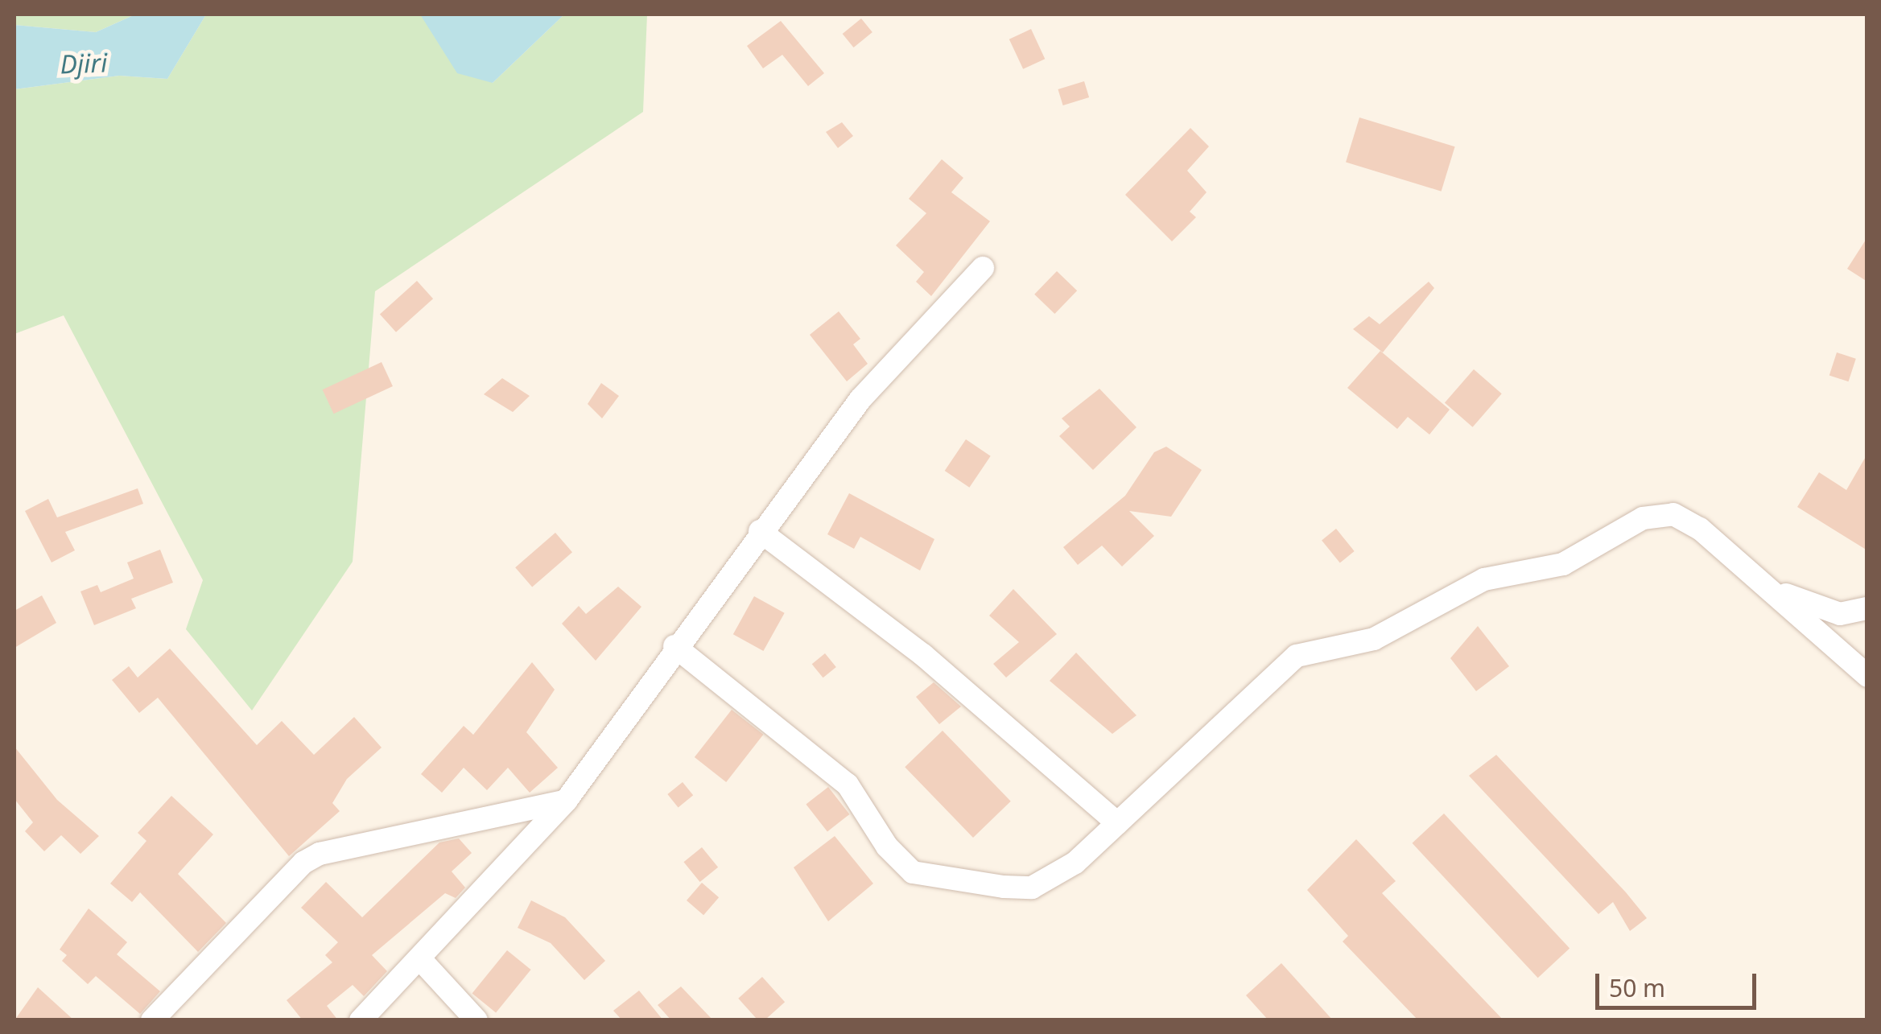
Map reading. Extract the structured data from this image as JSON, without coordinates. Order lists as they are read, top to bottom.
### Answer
{
  "water": ["Djiri"],
  "scale_bar": "50 m"
}
